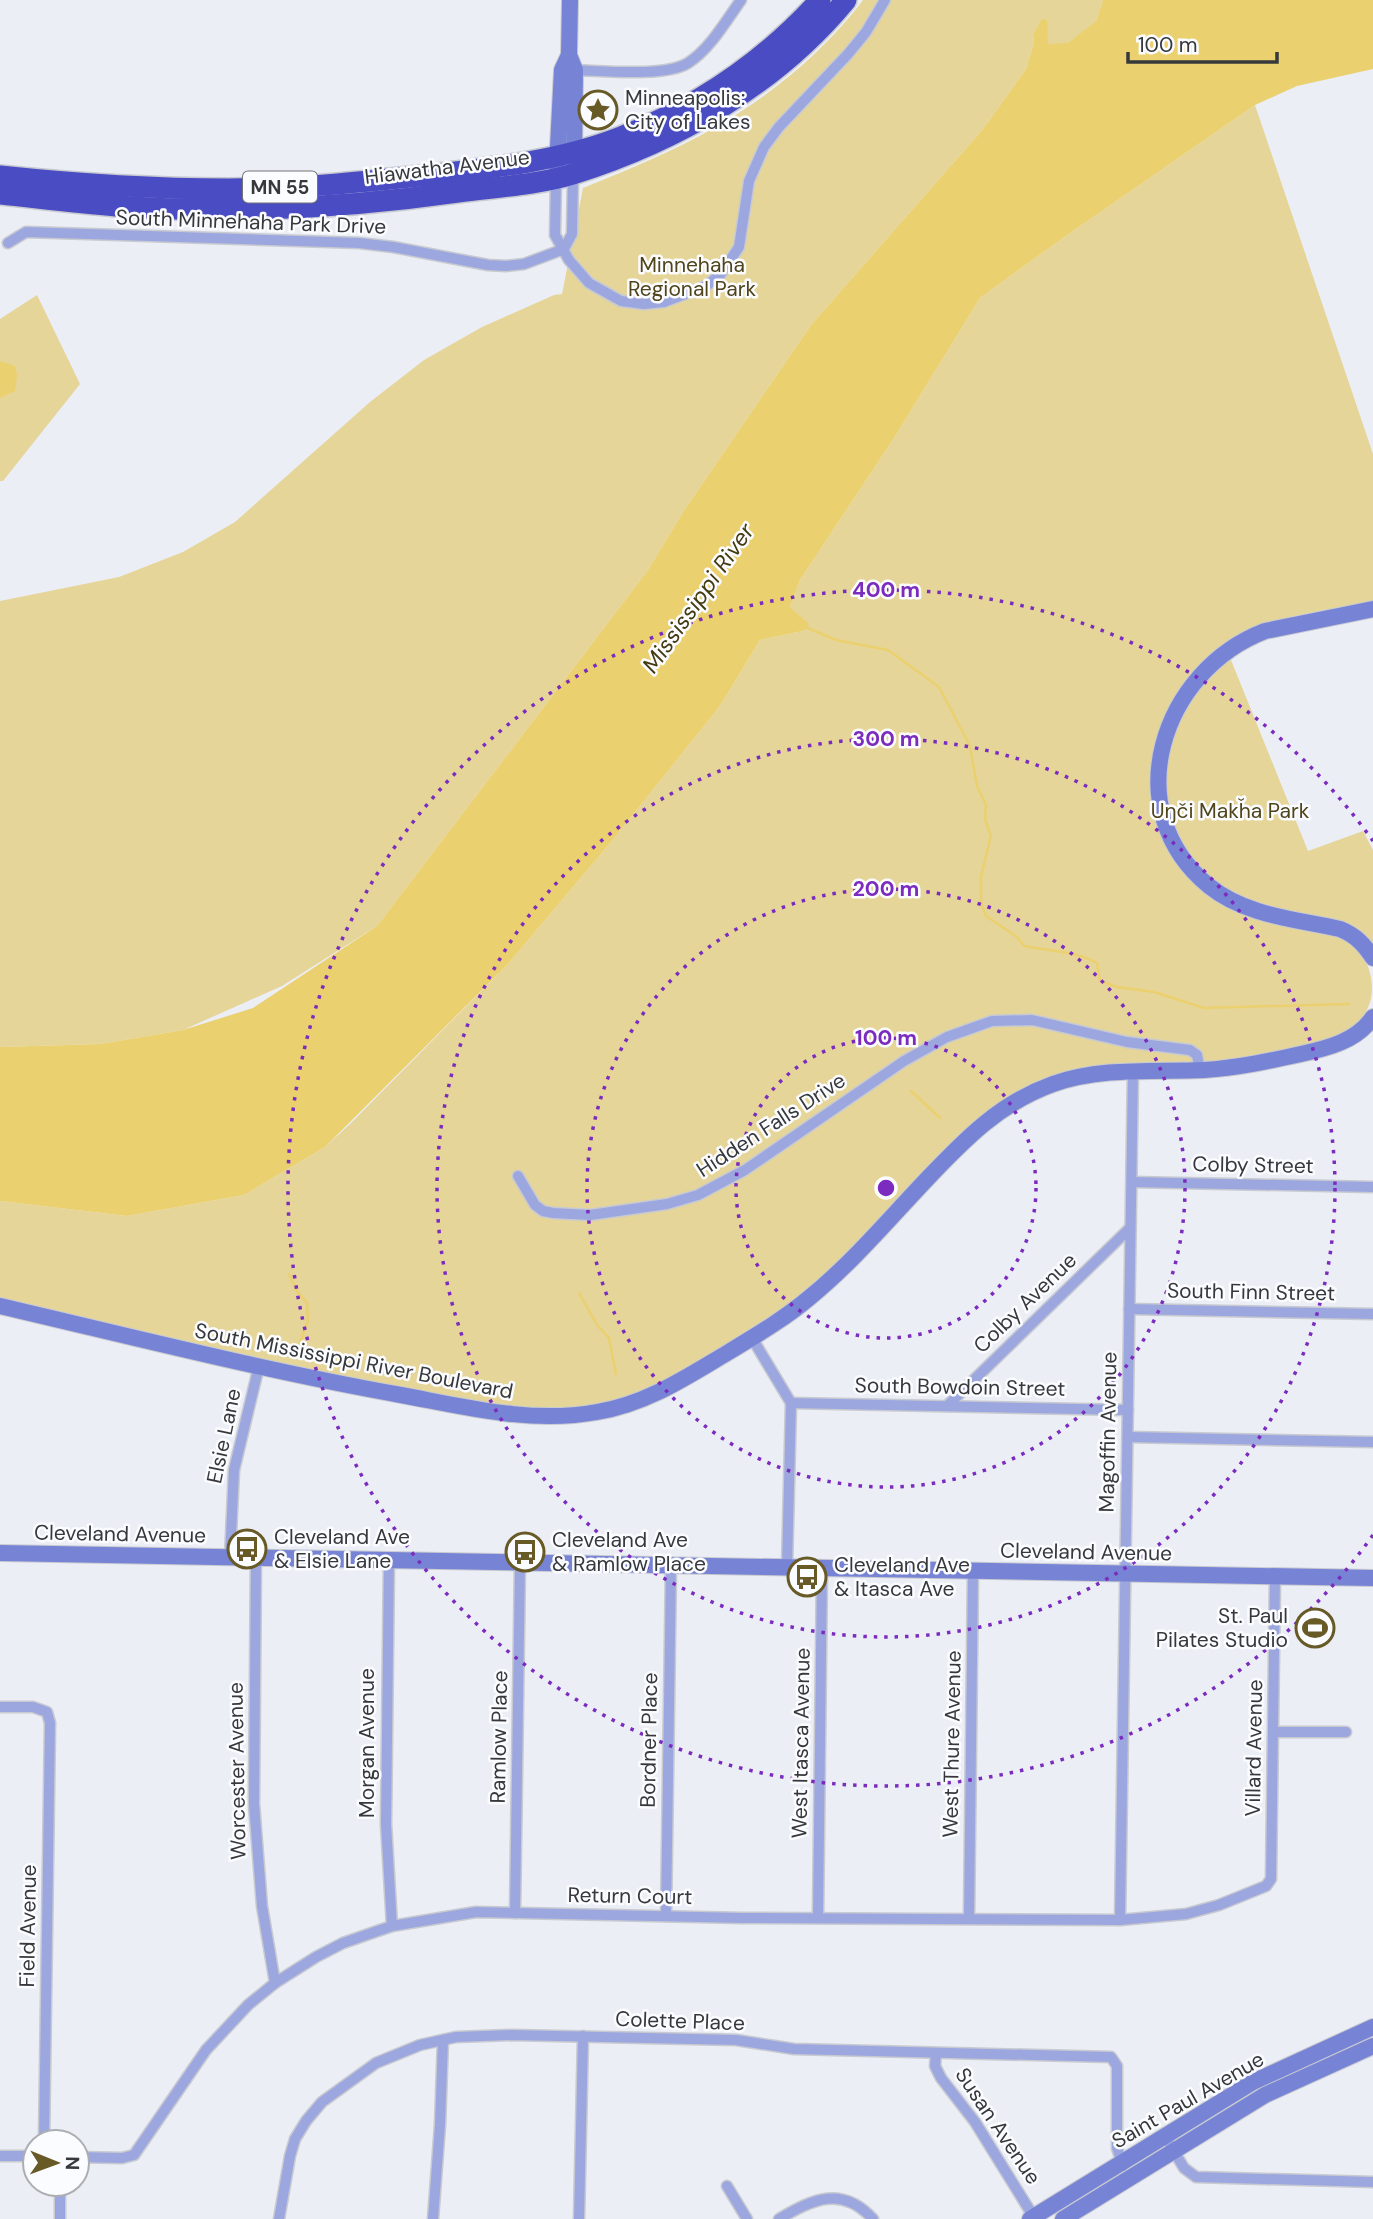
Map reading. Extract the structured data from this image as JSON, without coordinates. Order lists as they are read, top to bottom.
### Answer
{
  "streets": {
    "highway": ["Hiawatha Avenue", "MN 55"],
    "street": [
      "South Minnehaha Park Drive",
      "Hidden Falls Drive",
      "Colby Street",
      "South Finn Street",
      "Colby Avenue",
      "South Mississippi River Boulevard",
      "South Bowdoin Street",
      "Magoffin Avenue",
      "Elsie Lane",
      "Cleveland Avenue",
      "Ramlow Place",
      "Bordner Place",
      "Morgan Avenue",
      "West Itasca Avenue",
      "West Thure Avenue",
      "Villard Avenue",
      "Worcester Avenue",
      "Return Court",
      "Field Avenue",
      "Colette Place",
      "Saint Paul Avenue",
      "Susan Avenue"
    ]
  },
  "crossings": [
    ["Hiawatha Avenue", "MN 55"],
    ["Hidden Falls Drive", "South Mississippi River Boulevard"],
    ["Colby Street", "Magoffin Avenue"],
    ["South Finn Street", "Magoffin Avenue"],
    ["Colby Avenue", "South Bowdoin Street"],
    ["Colby Avenue", "Magoffin Avenue"],
    ["South Mississippi River Boulevard", "Magoffin Avenue"],
    ["South Mississippi River Boulevard", "Elsie Lane"],
    ["South Bowdoin Street", "Magoffin Avenue"],
    ["Magoffin Avenue", "Cleveland Avenue"],
    ["Magoffin Avenue", "Return Court"],
    ["Elsie Lane", "Cleveland Avenue"],
    ["Cleveland Avenue", "Ramlow Place"],
    ["Cleveland Avenue", "Bordner Place"],
    ["Cleveland Avenue", "Morgan Avenue"],
    ["Cleveland Avenue", "West Itasca Avenue"],
    ["Cleveland Avenue", "West Thure Avenue"],
    ["Cleveland Avenue", "Villard Avenue"],
    ["Cleveland Avenue", "Worcester Avenue"],
    ["Ramlow Place", "Return Court"],
    ["Bordner Place", "Return Court"],
    ["Morgan Avenue", "Return Court"],
    ["West Itasca Avenue", "Return Court"],
    ["West Thure Avenue", "Return Court"],
    ["Villard Avenue", "Return Court"],
    ["Worcester Avenue", "Return Court"],
    ["Colette Place", "Saint Paul Avenue"],
    ["Colette Place", "Susan Avenue"],
    ["Saint Paul Avenue", "Susan Avenue"]
  ],
  "water": ["Mississippi River"],
  "parks": ["Minnehaha Regional Park", "Uŋči Makȟa Park"],
  "places": {
    "place": ["Minneapolis: City of Lakes"],
    "bus stop": ["Cleveland Ave & Elsie Lane", "Cleveland Ave & Ramlow Place", "Cleveland Ave & Itasca Ave"],
    "sports": ["St. Paul Pilates Studio"]
  },
  "scale_bar": "100 m",
  "north": "right",
  "rings": [
    "400 m",
    "300 m",
    "200 m",
    "100 m"
  ]
}
